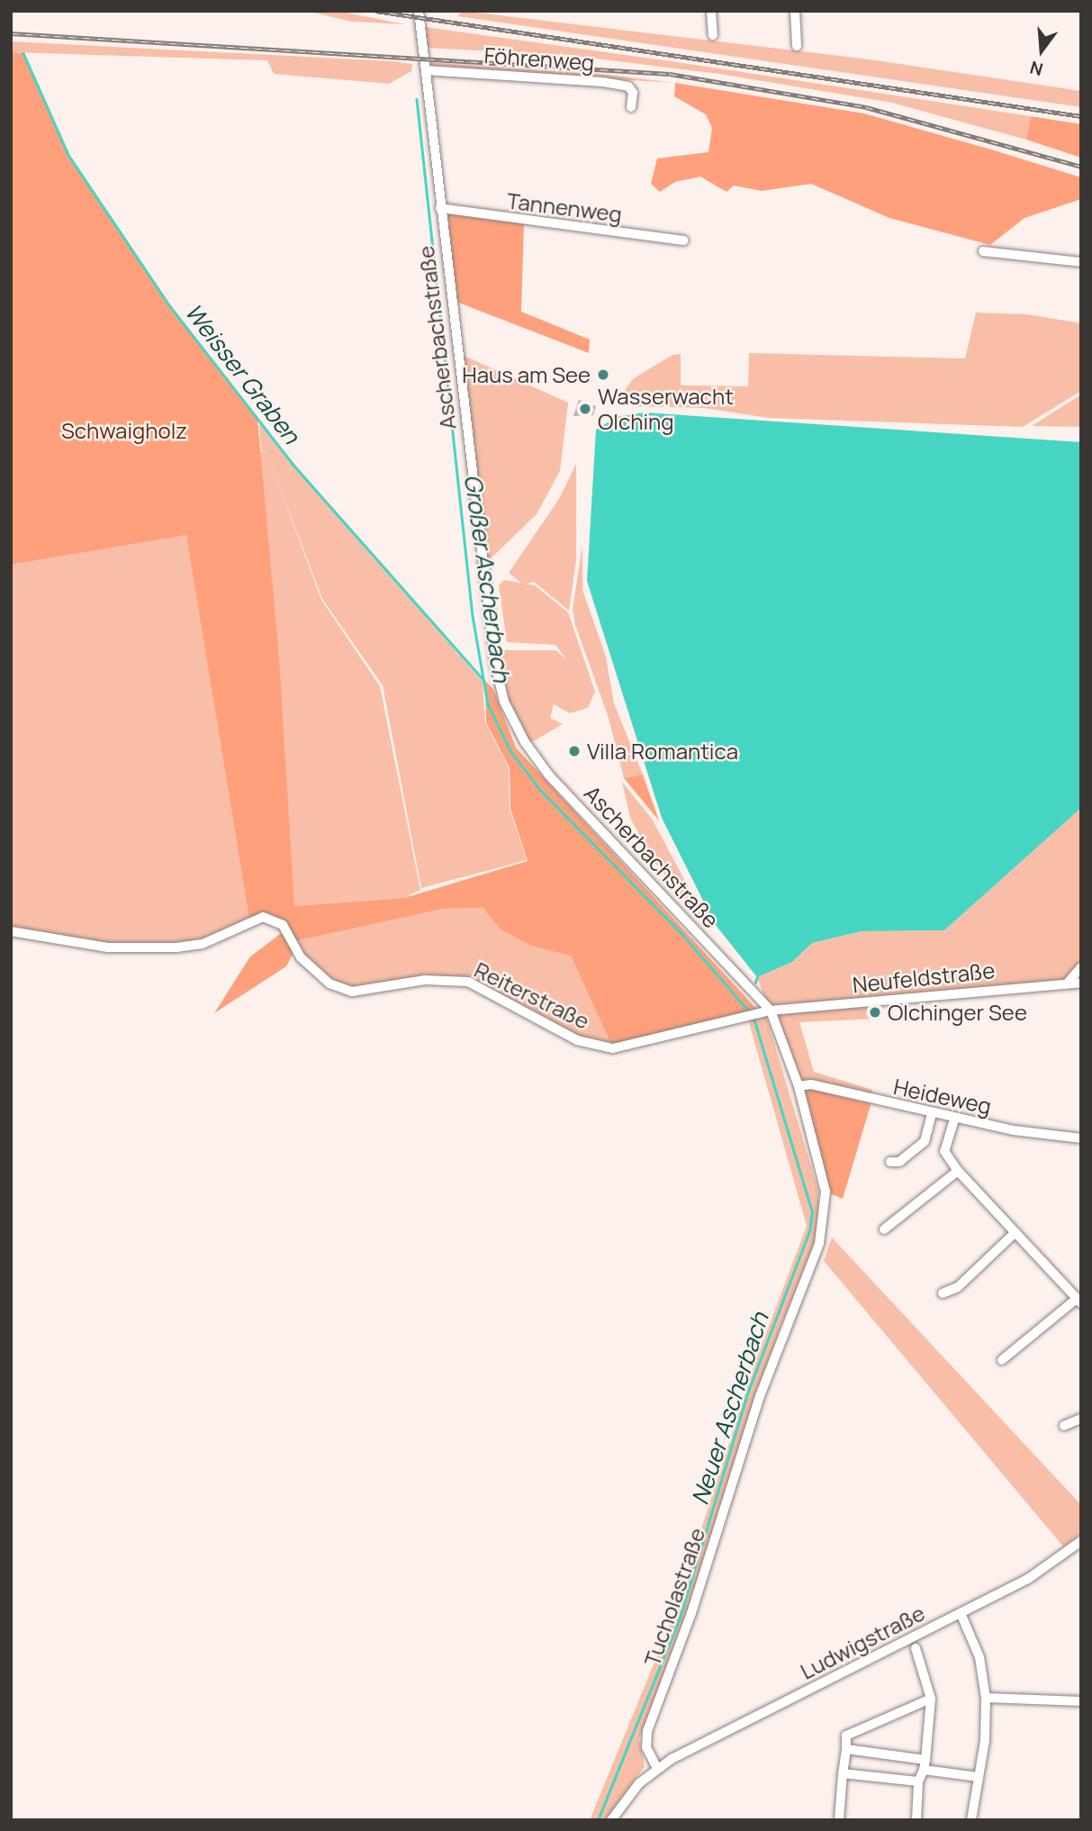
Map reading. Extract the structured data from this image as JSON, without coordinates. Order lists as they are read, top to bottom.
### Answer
{
  "streets": {
    "street": [
      "Föhrenweg",
      "Tannenweg",
      "Ascherbachstraße",
      "Neufeldstraße",
      "Reiterstraße",
      "Heideweg",
      "Tucholastraße",
      "Ludwigstraße"
    ]
  },
  "crossings": [
    ["Föhrenweg", "Ascherbachstraße"],
    ["Tannenweg", "Ascherbachstraße"],
    ["Ascherbachstraße", "Neufeldstraße"],
    ["Ascherbachstraße", "Reiterstraße"],
    ["Ascherbachstraße", "Heideweg"],
    ["Ascherbachstraße", "Tucholastraße"],
    ["Neufeldstraße", "Reiterstraße"],
    ["Tucholastraße", "Ludwigstraße"]
  ],
  "water": ["Weisser Graben", "Großer Ascherbach", "Neuer Ascherbach"],
  "parks": ["Schwaigholz"],
  "places": [
    "Haus am See",
    "Wasserwacht Olching",
    "Villa Romantica",
    "Olchinger See"
  ],
  "north": "bottom"
}
